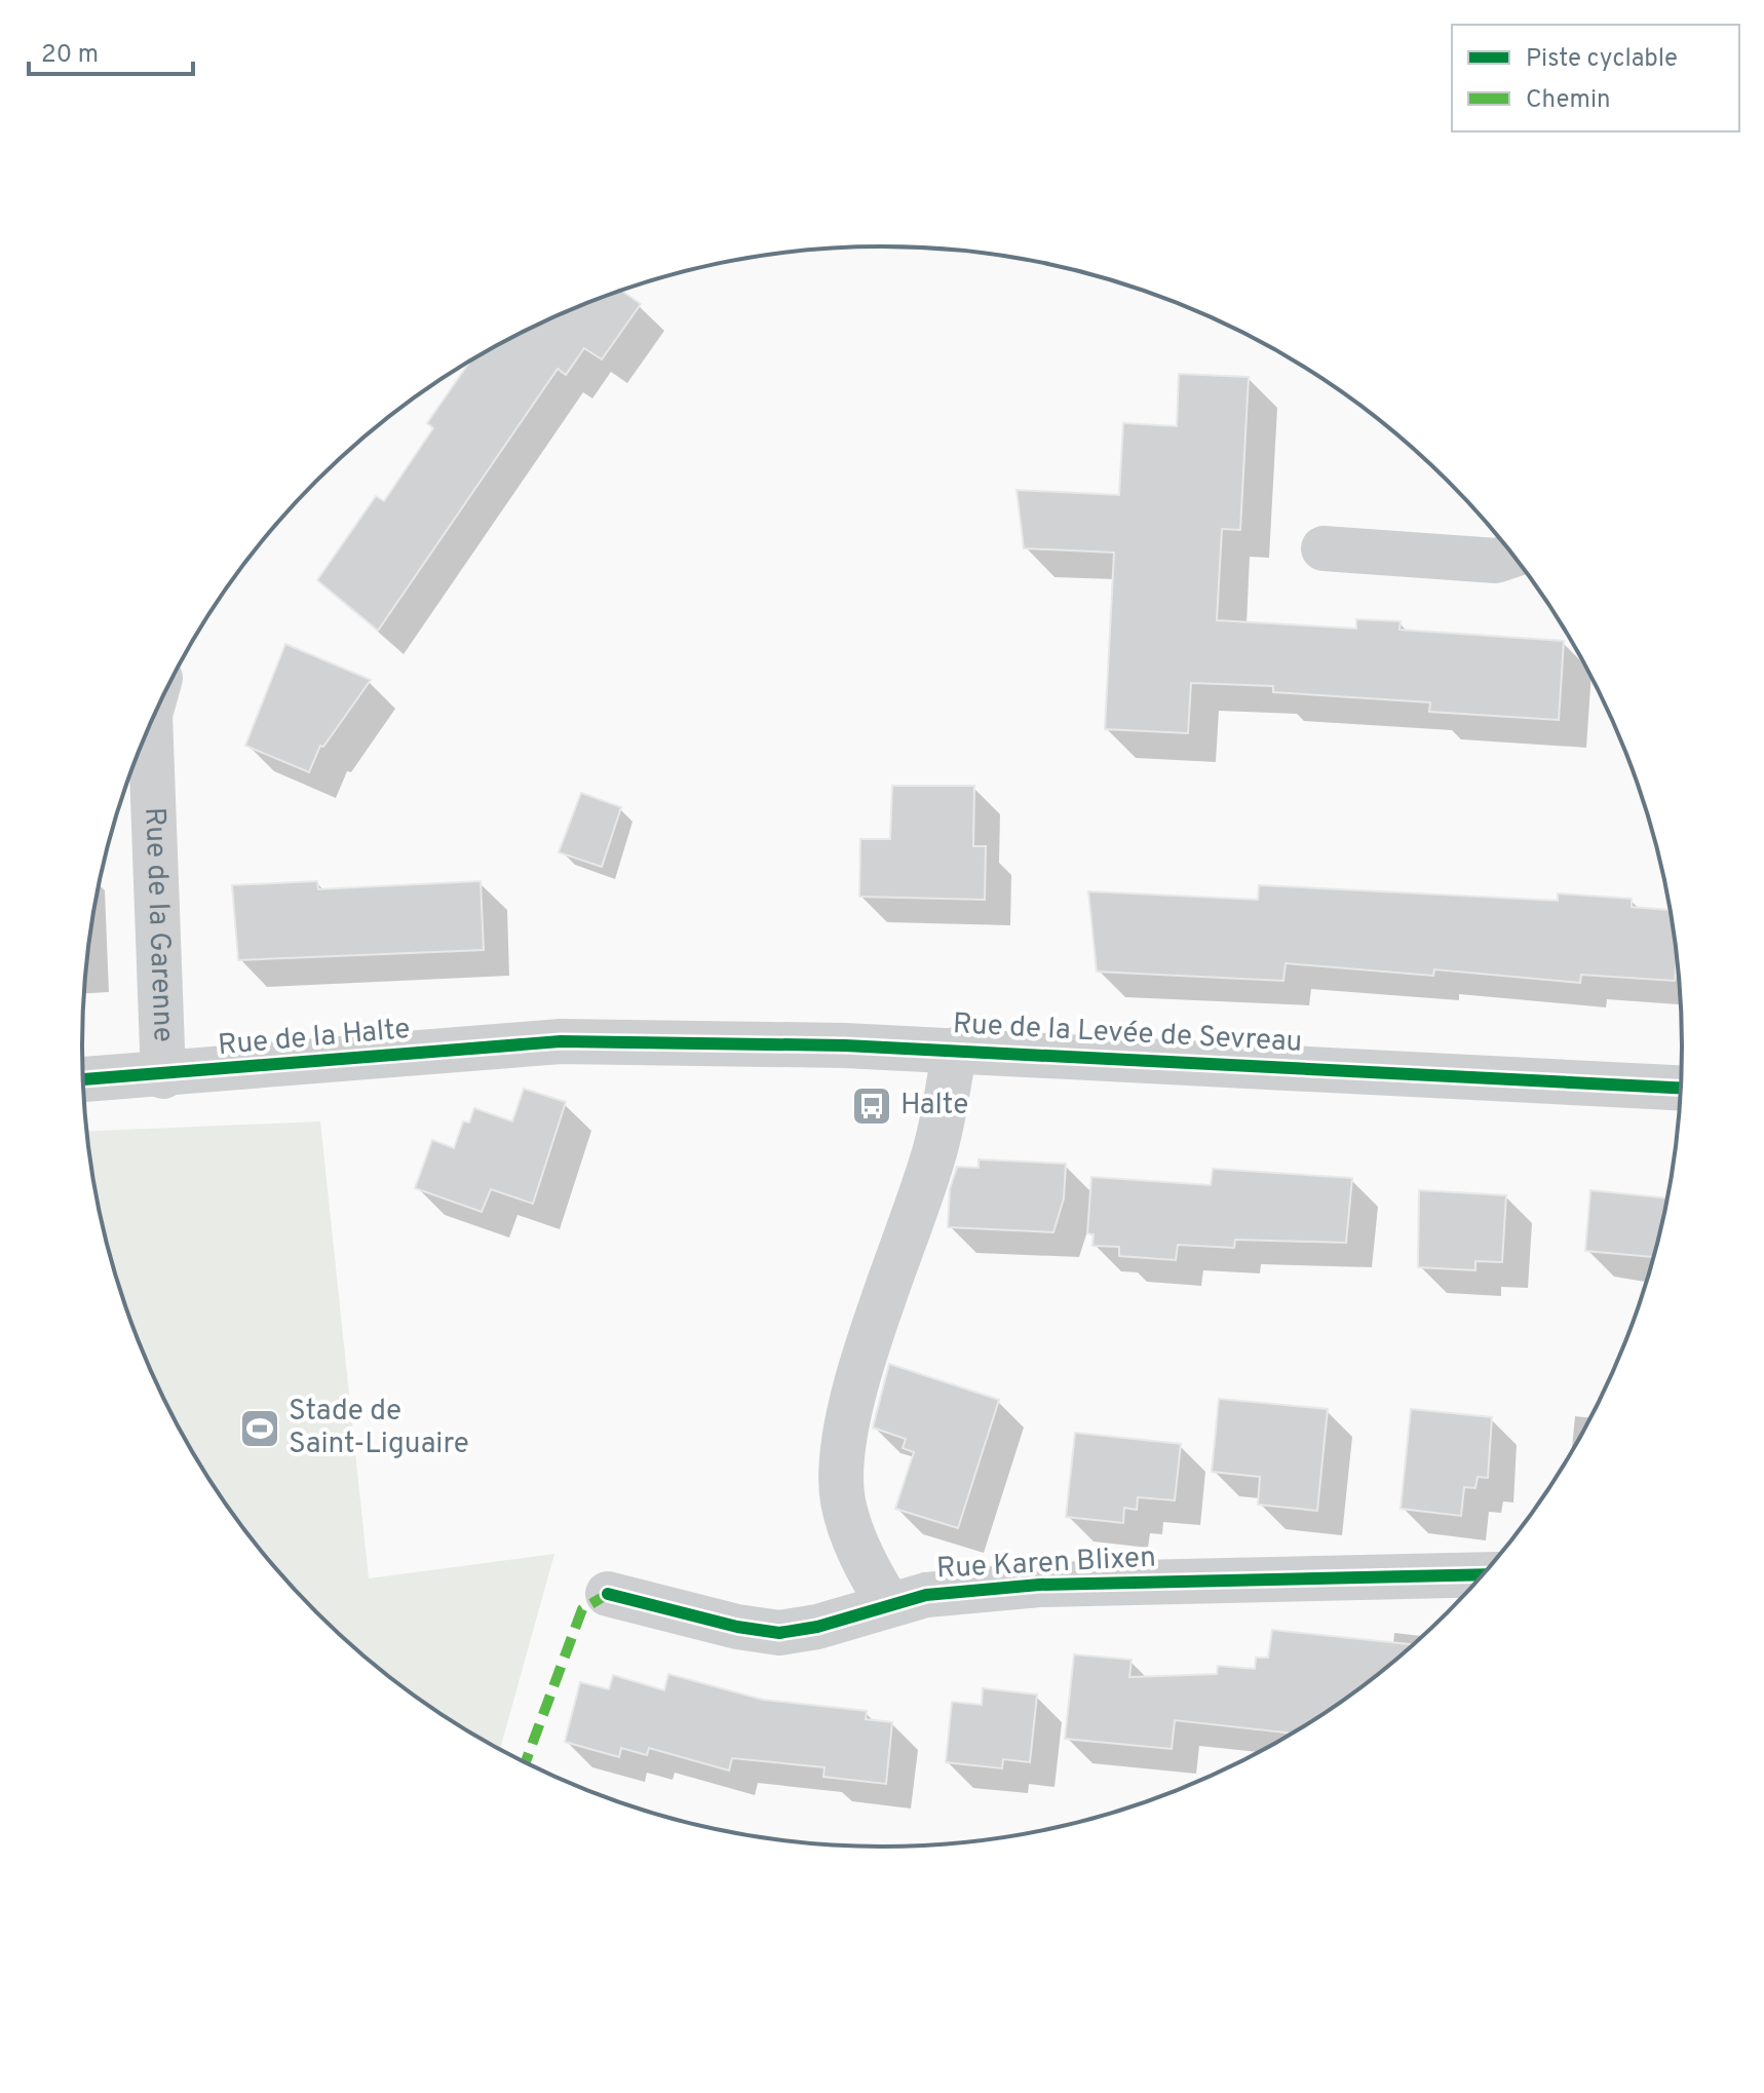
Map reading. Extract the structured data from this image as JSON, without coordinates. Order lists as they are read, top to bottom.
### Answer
{
  "streets": {
    "street": [
      "Rue de la Garenne",
      "Rue de la Levée de Sevreau",
      "Rue de la Halte",
      "Rue Karen Blixen"
    ]
  },
  "crossings": [
    ["Rue de la Garenne", "Rue de la Halte"],
    ["Rue de la Levée de Sevreau", "Rue de la Halte"]
  ],
  "places": {
    "bus stop": ["Halte"],
    "sports": ["Stade de Saint-Liguaire"]
  },
  "legend": ["Piste cyclable", "Chemin"],
  "scale_bar": "20 m"
}
